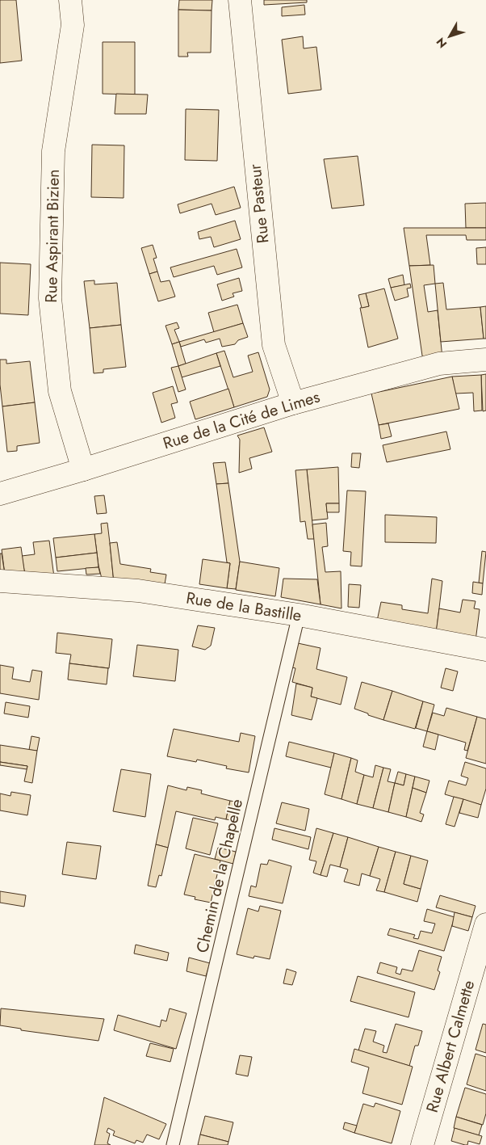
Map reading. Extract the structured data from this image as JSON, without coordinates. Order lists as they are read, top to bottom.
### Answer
{
  "streets": {
    "street": [
      "Rue Pasteur",
      "Rue Aspirant Bizien",
      "Rue de la Cité de Limes",
      "Rue de la Bastille",
      "Rue Albert Calmette"
    ],
    "lane": ["Chemin de la Chapelle"]
  },
  "crossings": [
    ["Rue Pasteur", "Rue de la Cité de Limes"],
    ["Rue Aspirant Bizien", "Rue de la Cité de Limes"],
    ["Rue de la Bastille", "Chemin de la Chapelle"]
  ],
  "north": "bottom left"
}
